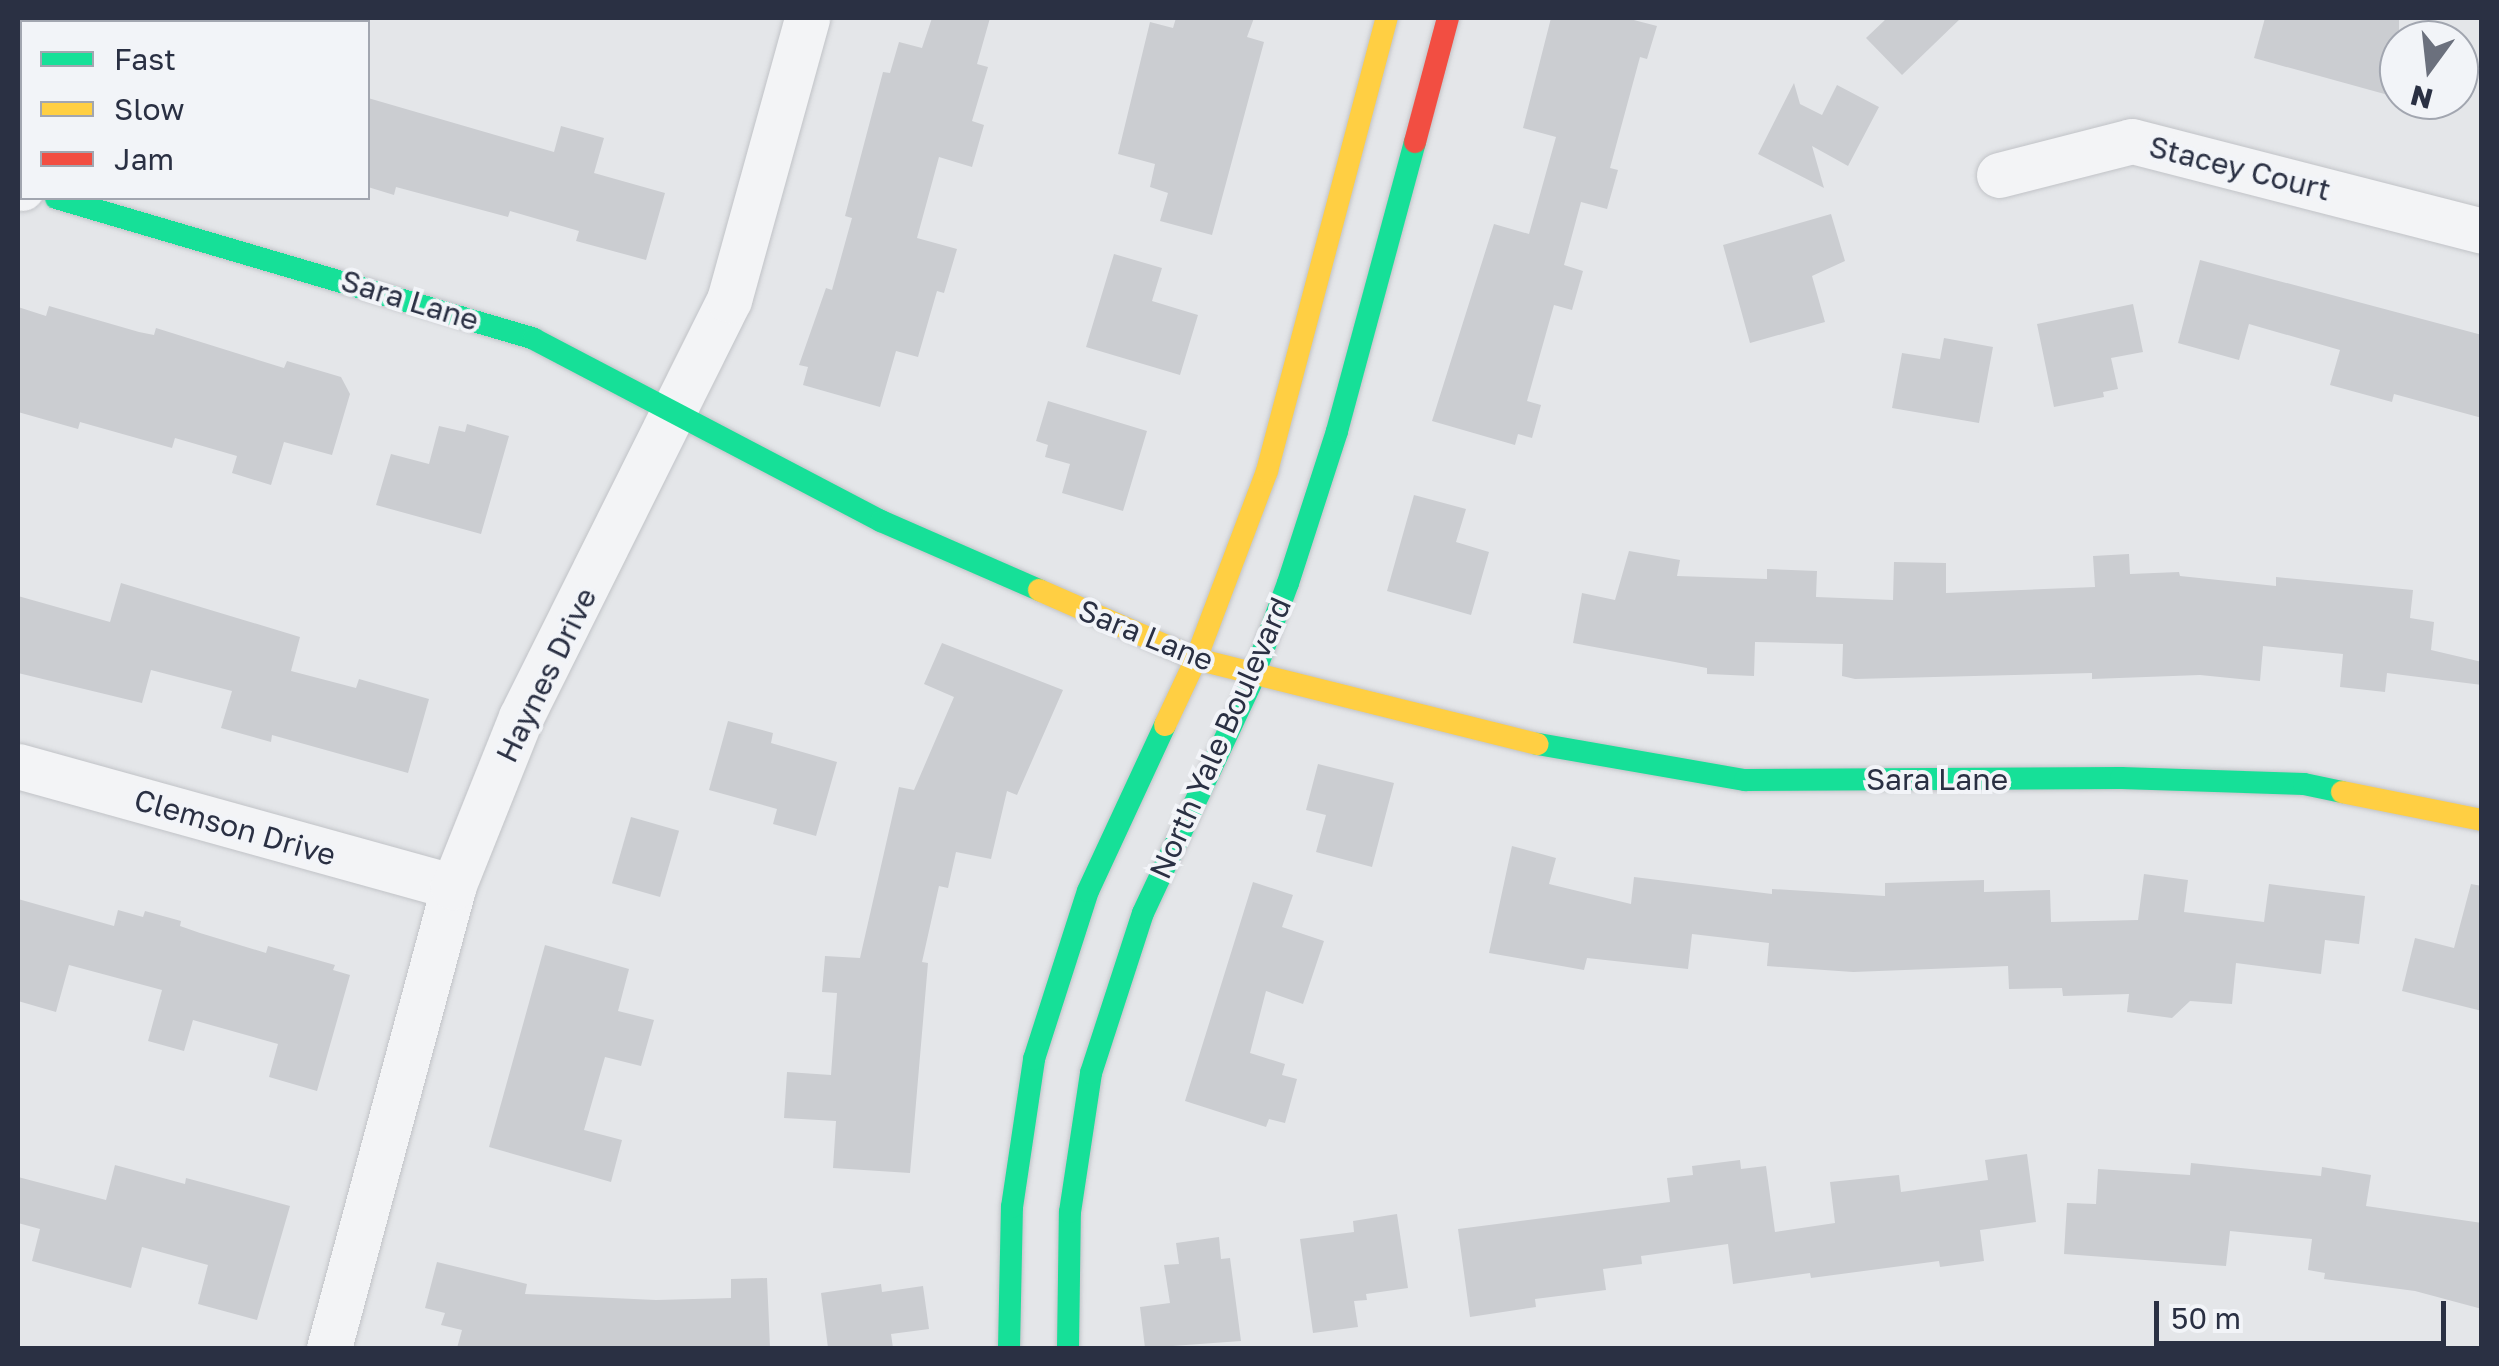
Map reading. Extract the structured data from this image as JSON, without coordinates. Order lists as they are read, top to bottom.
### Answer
{
  "streets": {
    "street": [
      "Stacey Court",
      "Sara Lane",
      "Haynes Drive",
      "North Yale Boulevard",
      "Clemson Drive"
    ]
  },
  "crossings": [
    ["Sara Lane", "Haynes Drive"],
    ["Sara Lane", "North Yale Boulevard"],
    ["Haynes Drive", "Clemson Drive"]
  ],
  "legend": ["Fast", "Slow", "Jam"],
  "scale_bar": "50 m",
  "north": "bottom"
}
